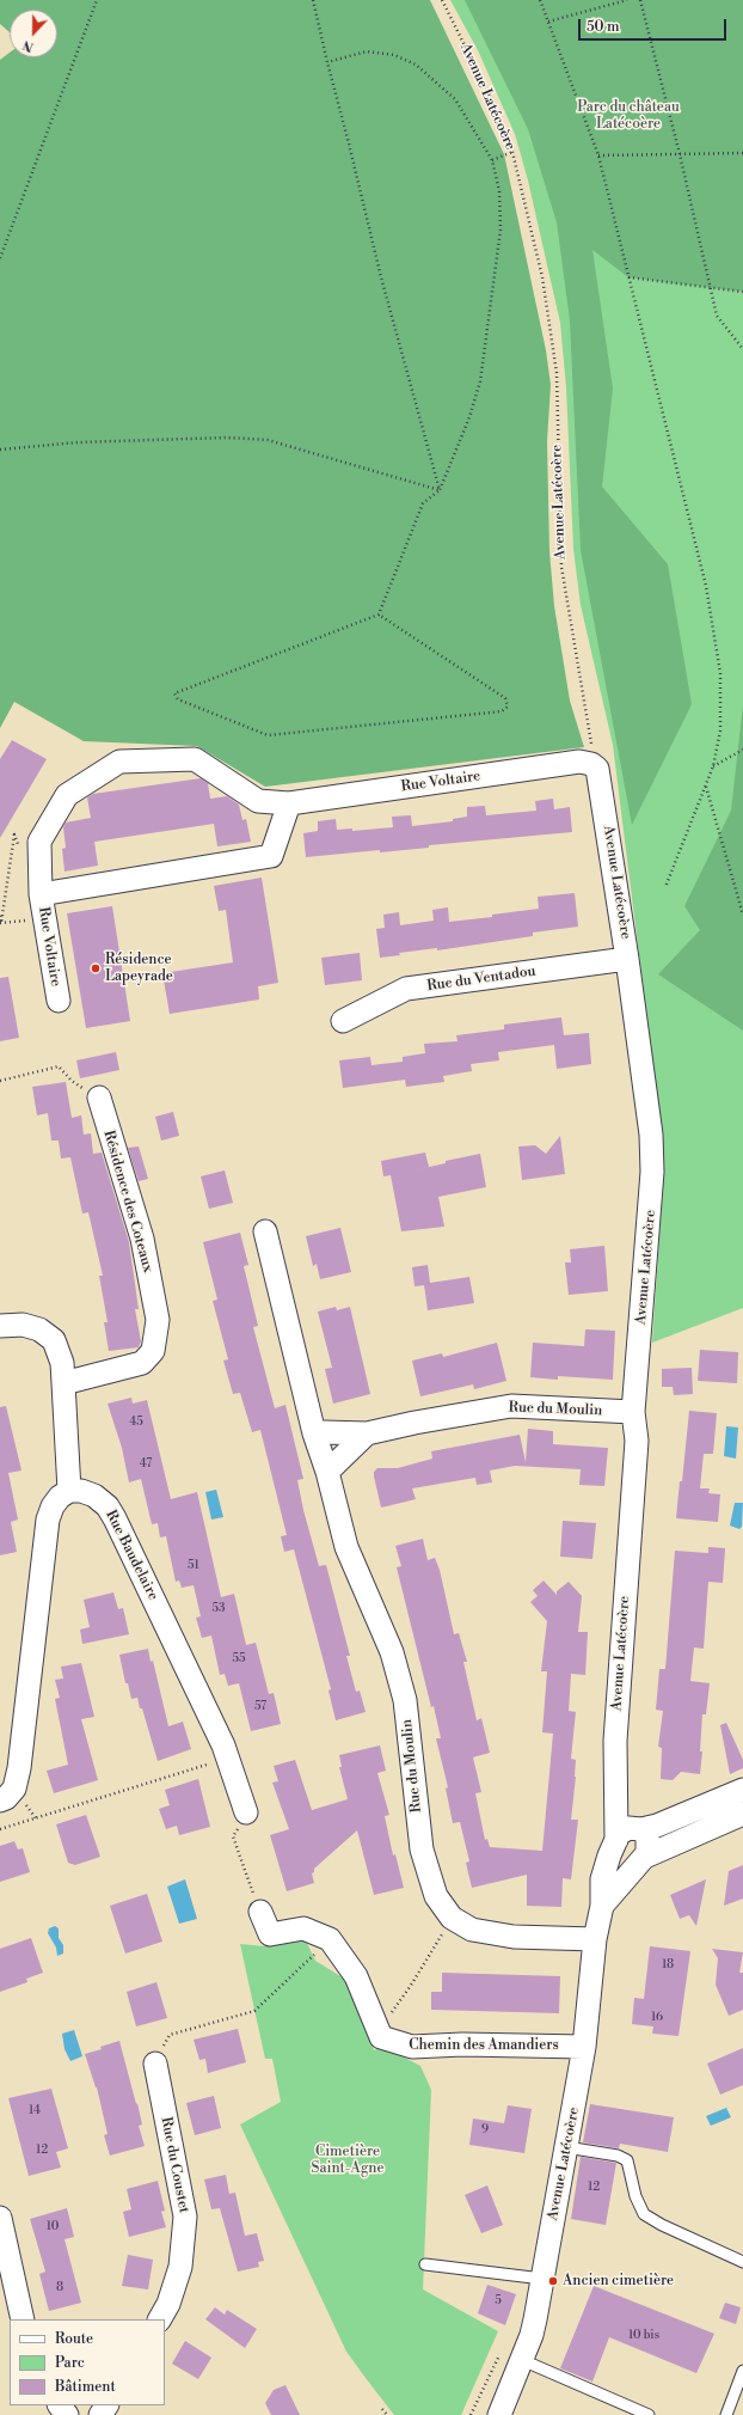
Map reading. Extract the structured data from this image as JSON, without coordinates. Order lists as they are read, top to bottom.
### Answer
{
  "streets": {
    "street": [
      "Avenue Latécoère",
      "Rue Voltaire",
      "Rue du Ventadou",
      "Résidence des Coteaux",
      "Rue du Moulin",
      "Rue Baudelaire",
      "Chemin des Amandiers",
      "Rue du Coustet"
    ]
  },
  "crossings": [
    ["Avenue Latécoère", "Rue Voltaire"],
    ["Avenue Latécoère", "Rue du Ventadou"],
    ["Avenue Latécoère", "Rue du Moulin"],
    ["Avenue Latécoère", "Chemin des Amandiers"]
  ],
  "parks": ["Parc du château Latécoère", "Cimetière Saint-Agne"],
  "places": ["Résidence Lapeyrade", "Ancien cimetière"],
  "house_numbers": [
    "45",
    "47",
    "51",
    "53",
    "55",
    "57",
    "18",
    "16",
    "14",
    "9",
    "12",
    "12",
    "10",
    "8",
    "5",
    "10 bis"
  ],
  "legend": ["Route", "Parc", "Bâtiment"],
  "scale_bar": "50 m",
  "north": "bottom"
}
